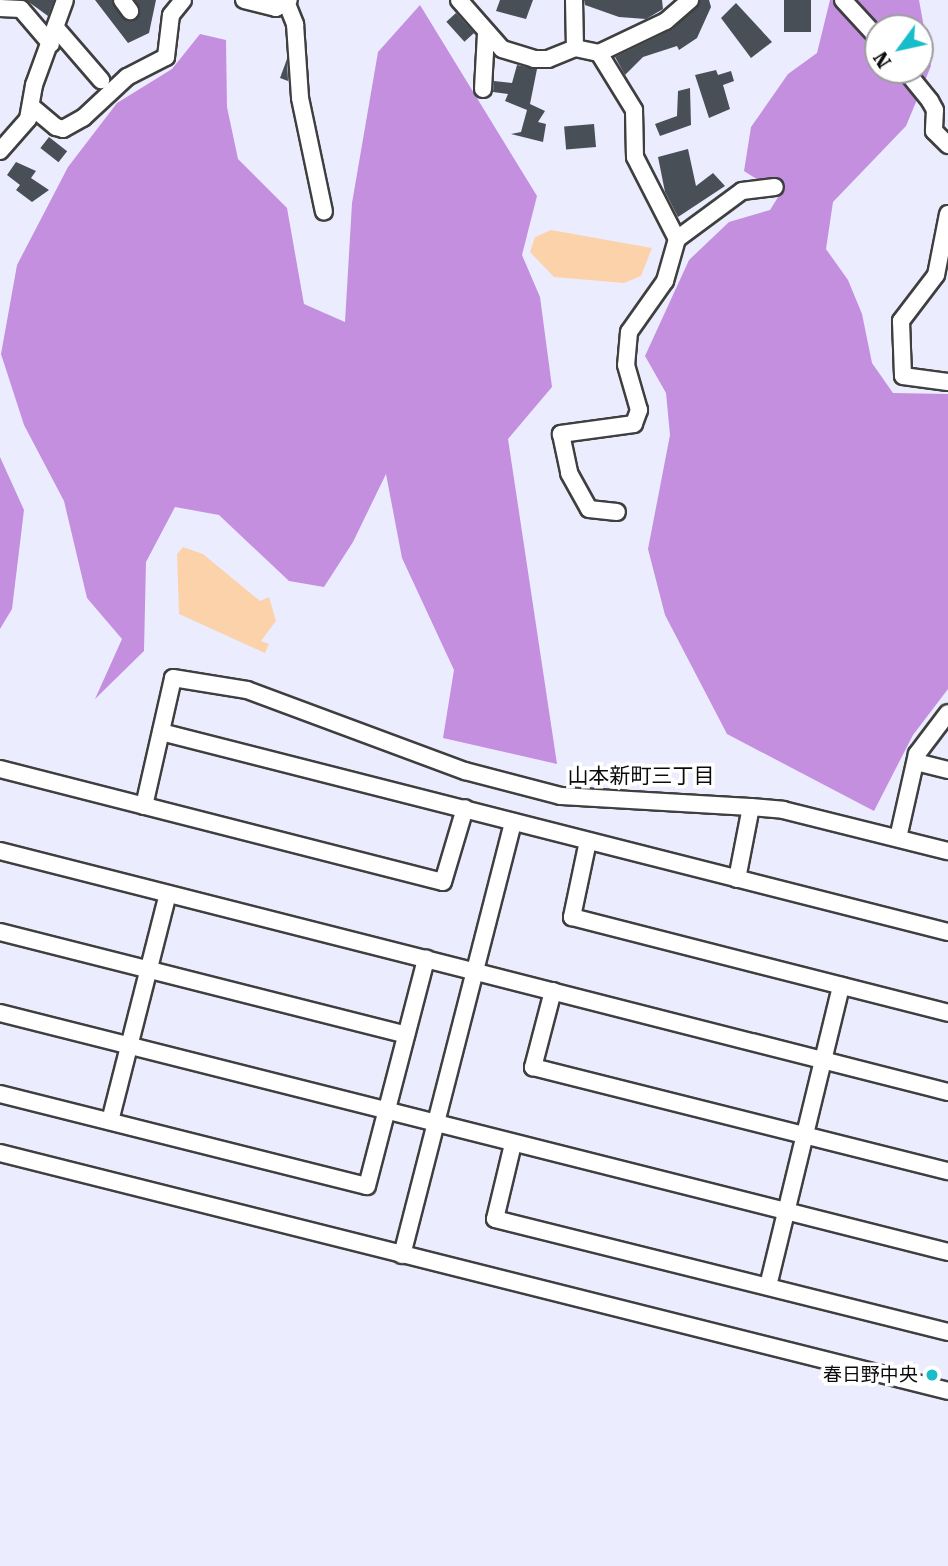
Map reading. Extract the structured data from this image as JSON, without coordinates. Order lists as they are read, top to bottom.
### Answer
{
  "districts": ["山本新町三丁目"],
  "places": ["春日野中央"],
  "north": "bottom left"
}
